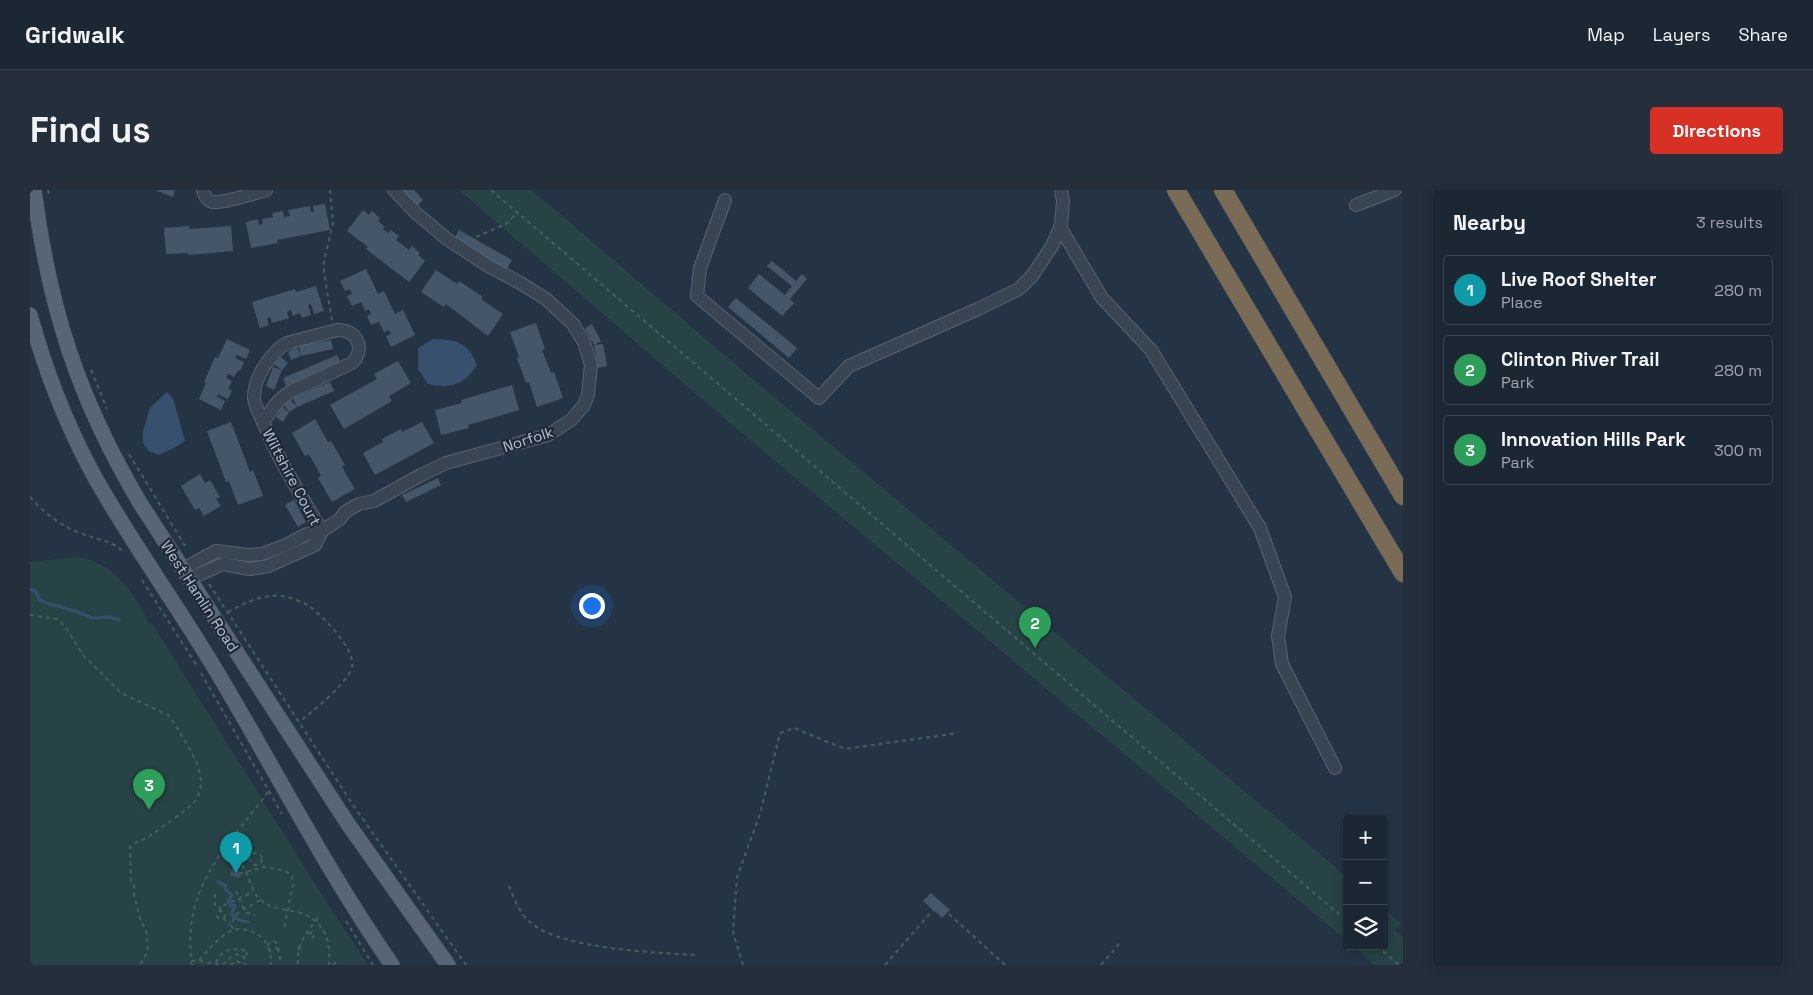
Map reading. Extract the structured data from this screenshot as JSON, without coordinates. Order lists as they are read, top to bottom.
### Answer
{
  "streets": {
    "main road": ["West Hamlin Road"],
    "street": ["Norfolk", "Wiltshire Court"]
  },
  "crossings": [
    ["Norfolk", "Wiltshire Court"],
    ["Norfolk", "West Hamlin Road"]
  ],
  "page": {
    "header": "Gridwalk",
    "nav": ["Map", "Layers", "Share"],
    "buttons": "Directions",
    "title": "Find us",
    "heading": ["Nearby", "3 results"],
    "list": [
      {
        "mark": "1",
        "name": "Live Roof Shelter",
        "note": "Place",
        "value": "280 m"
      },
      {
        "mark": "2",
        "name": "Clinton River Trail",
        "note": "Park",
        "value": "280 m"
      },
      {
        "mark": "3",
        "name": "Innovation Hills Park",
        "note": "Park",
        "value": "300 m"
      }
    ],
    "pins": ["2", "3", "1"],
    "map_buttons": ["+", "−"]
  }
}
